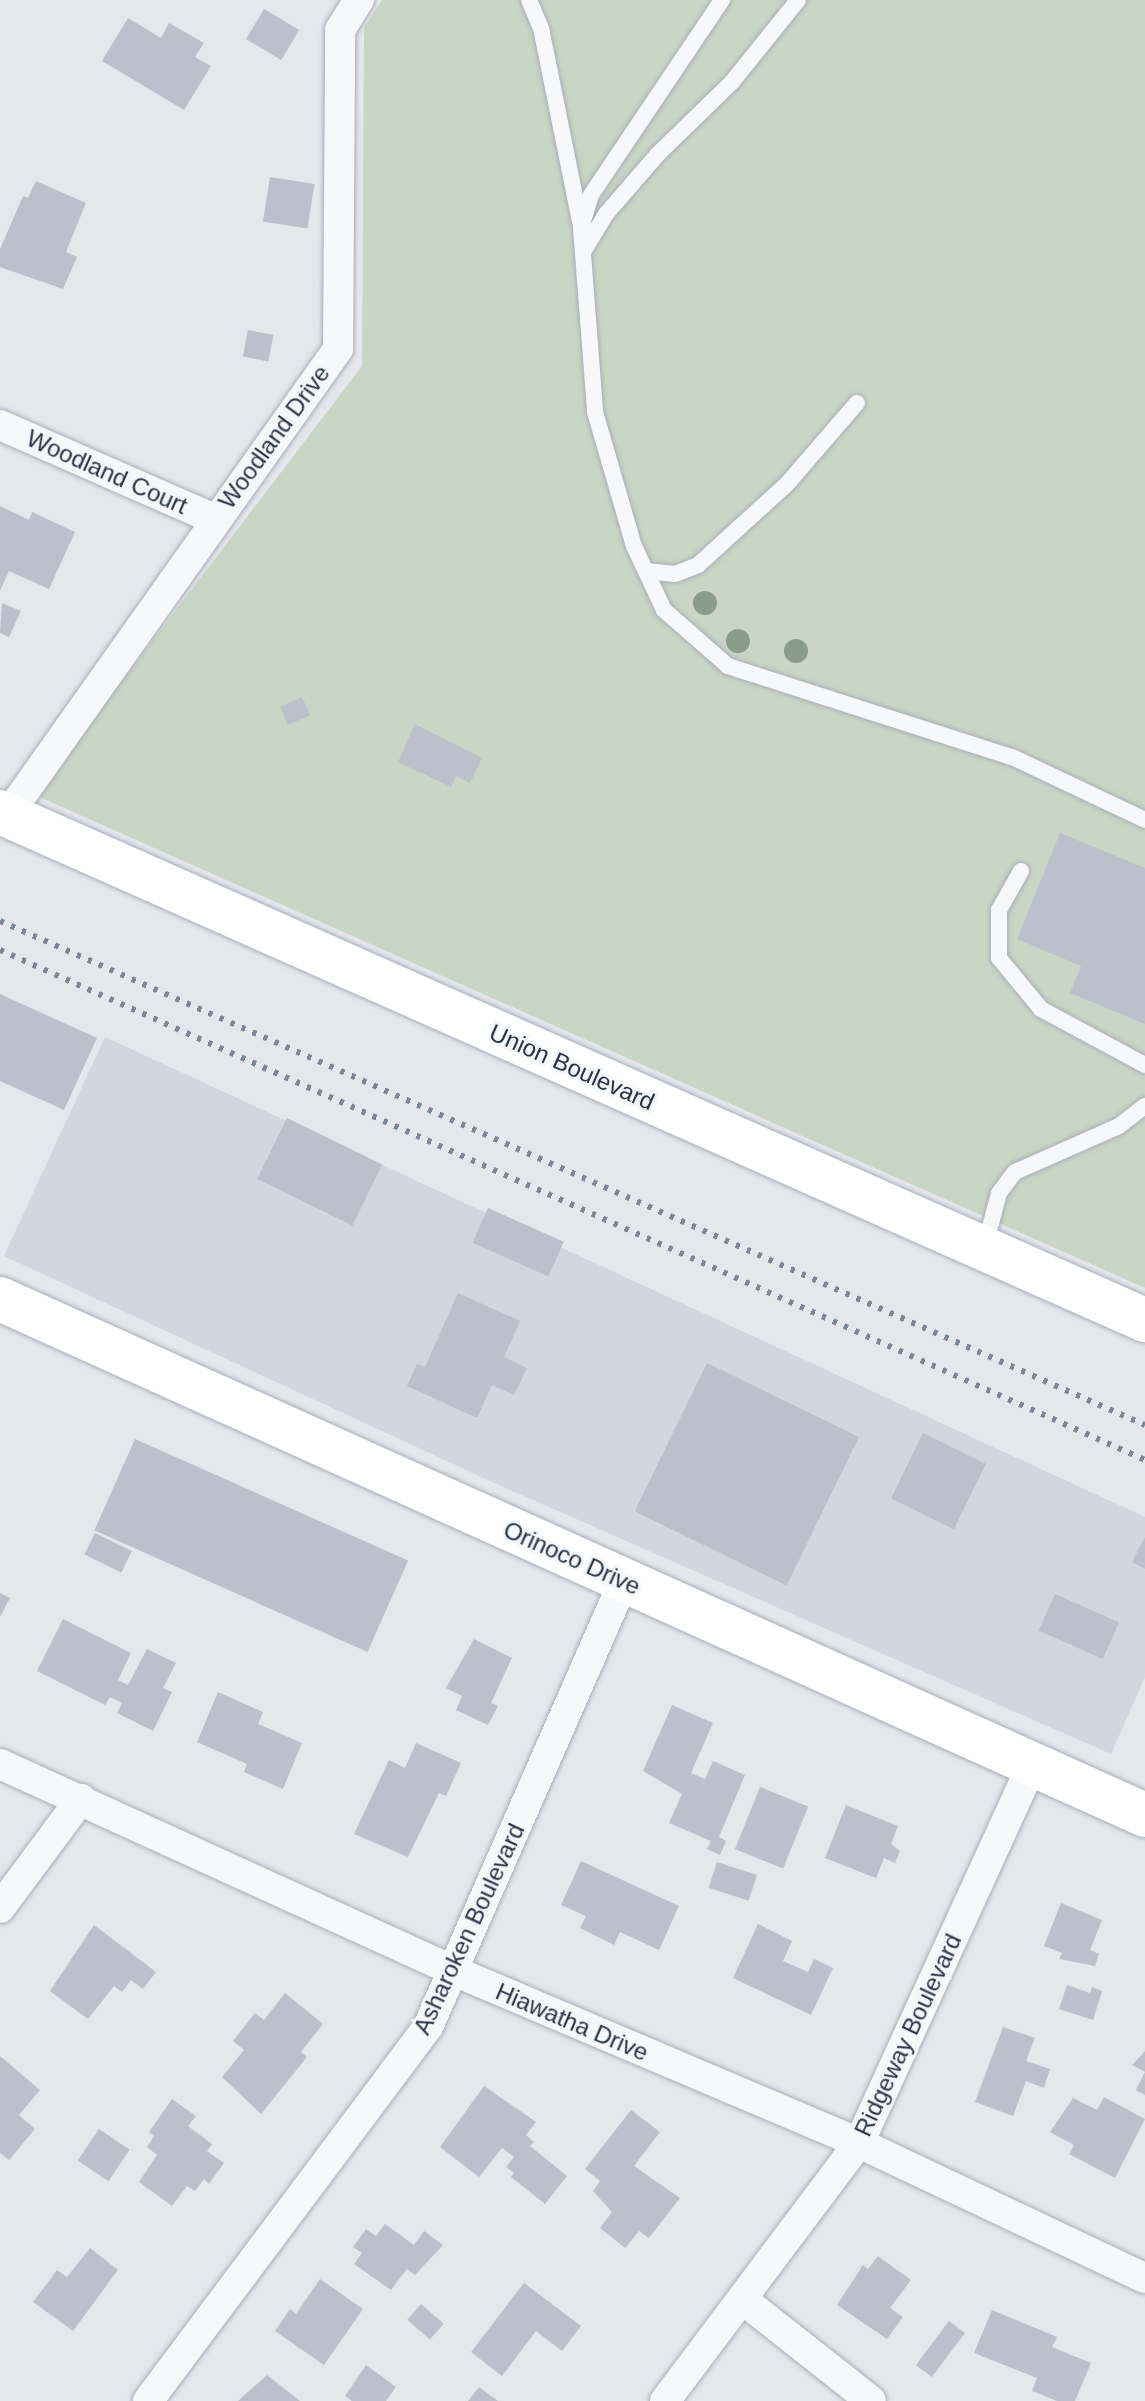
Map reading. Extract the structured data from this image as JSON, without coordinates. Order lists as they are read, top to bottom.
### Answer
{
  "streets": {
    "street": [
      "Woodland Drive",
      "Woodland Court",
      "Union Boulevard",
      "Orinoco Drive",
      "Asharoken Boulevard",
      "Hiawatha Drive",
      "Ridgeway Boulevard"
    ]
  },
  "crossings": [
    ["Woodland Drive", "Woodland Court"],
    ["Woodland Drive", "Union Boulevard"],
    ["Orinoco Drive", "Asharoken Boulevard"],
    ["Orinoco Drive", "Ridgeway Boulevard"],
    ["Asharoken Boulevard", "Hiawatha Drive"],
    ["Hiawatha Drive", "Ridgeway Boulevard"]
  ]
}
